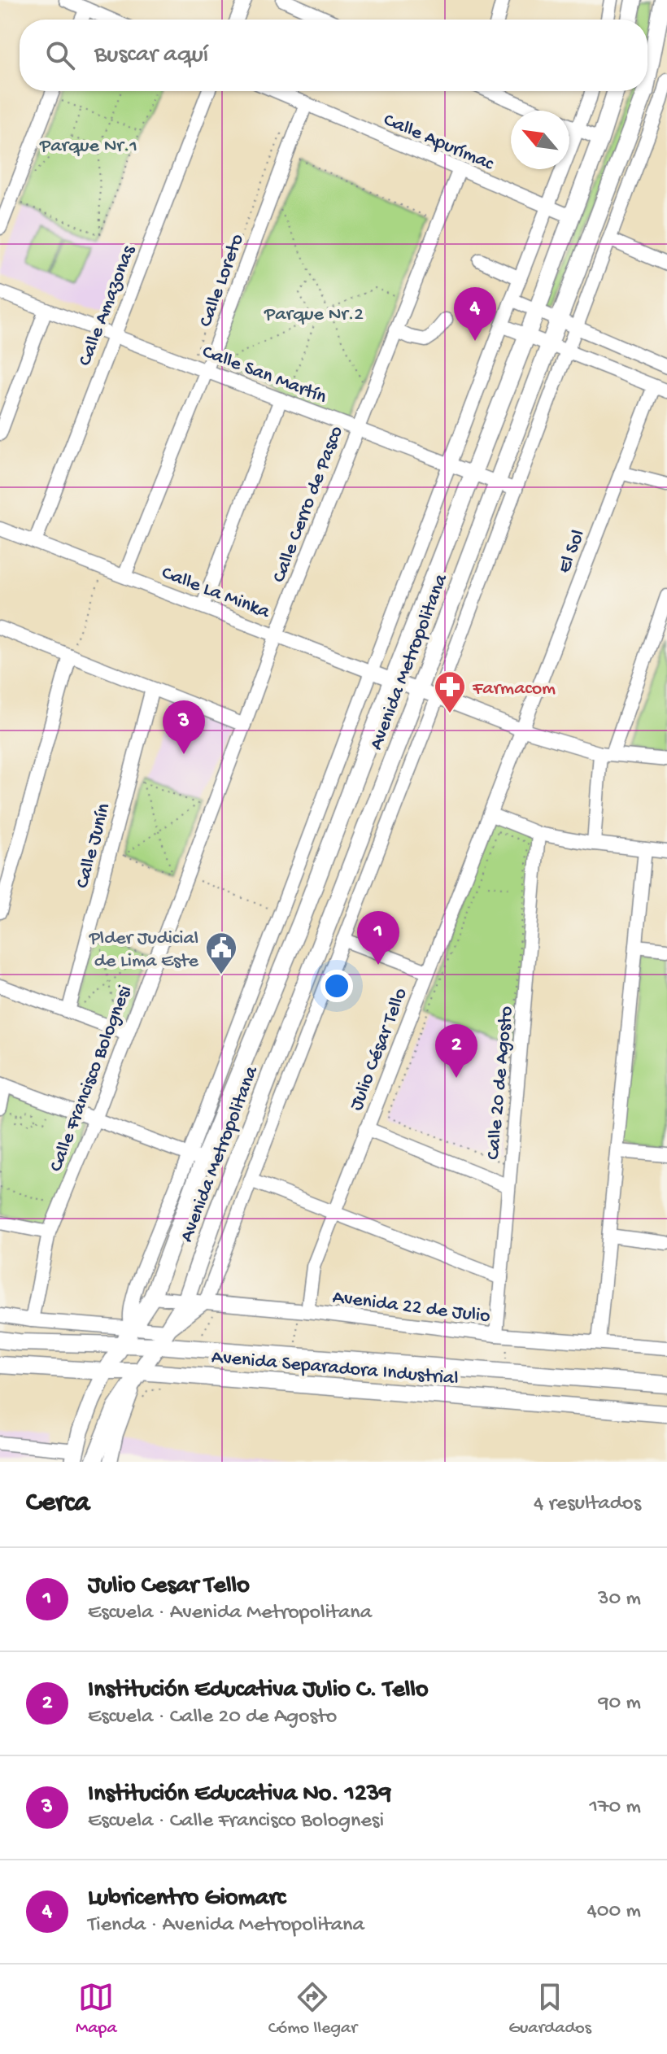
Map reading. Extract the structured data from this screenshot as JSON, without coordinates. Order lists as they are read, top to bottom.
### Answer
{
  "streets": {
    "main road": ["Avenida Metropolitana", "Avenida Separadora Industrial"],
    "street": [
      "Calle Apurímac",
      "Calle Loreto",
      "Calle Amazonas",
      "Calle San Martín",
      "Calle Cerro de Pasco",
      "El Sol",
      "Calle La Minka",
      "Calle Junín",
      "Julio César Tello",
      "Calle Francisco Bolognesi",
      "Calle 20 de Agosto",
      "Avenida 22 de Julio"
    ]
  },
  "crossings": [
    ["Calle Apurímac", "Calle Loreto"],
    ["Calle Apurímac", "Calle Cerro de Pasco"],
    ["Calle Apurímac", "Avenida Metropolitana"],
    ["Calle Loreto", "Calle San Martín"],
    ["Calle Loreto", "Calle La Minka"],
    ["Calle Amazonas", "Calle San Martín"],
    ["Calle Amazonas", "Calle La Minka"],
    ["Calle San Martín", "Calle Cerro de Pasco"],
    ["Calle San Martín", "Avenida Metropolitana"],
    ["Calle Cerro de Pasco", "Calle La Minka"],
    ["Calle Cerro de Pasco", "Calle Francisco Bolognesi"],
    ["El Sol", "Calle La Minka"],
    ["El Sol", "Julio César Tello"],
    ["Calle La Minka", "Avenida Metropolitana"],
    ["Calle La Minka", "Julio César Tello"],
    ["Calle La Minka", "Calle Francisco Bolognesi"],
    ["Avenida Metropolitana", "Avenida 22 de Julio"],
    ["Avenida Metropolitana", "Avenida Separadora Industrial"],
    ["Julio César Tello", "Avenida 22 de Julio"],
    ["Calle 20 de Agosto", "Avenida 22 de Julio"]
  ],
  "parks": ["Parque Nr.1", "Parque Nr.2"],
  "places": {
    "pharmacy": ["Farmacom"],
    "public building": ["Plder Judicial de Lima Este"]
  },
  "north": "top left",
  "page": {
    "search": "Buscar aquí",
    "pins": [
      "4",
      "3",
      "1",
      "2"
    ],
    "heading": ["Cerca", "4 resultados"],
    "list": [
      {
        "mark": "1",
        "name": "Julio Cesar Tello",
        "note": "Escuela · Avenida Metropolitana",
        "value": "30 m"
      },
      {
        "mark": "2",
        "name": "Institución Educativa Julio C. Tello",
        "note": "Escuela · Calle 20 de Agosto",
        "value": "90 m"
      },
      {
        "mark": "3",
        "name": "Institución Educativa No. 1239",
        "note": "Escuela · Calle Francisco Bolognesi",
        "value": "170 m"
      },
      {
        "mark": "4",
        "name": "Lubricentro Giomarc",
        "note": "Tienda · Avenida Metropolitana",
        "value": "400 m"
      }
    ],
    "nav": ["Mapa", "Cómo llegar", "Guardados"]
  }
}
